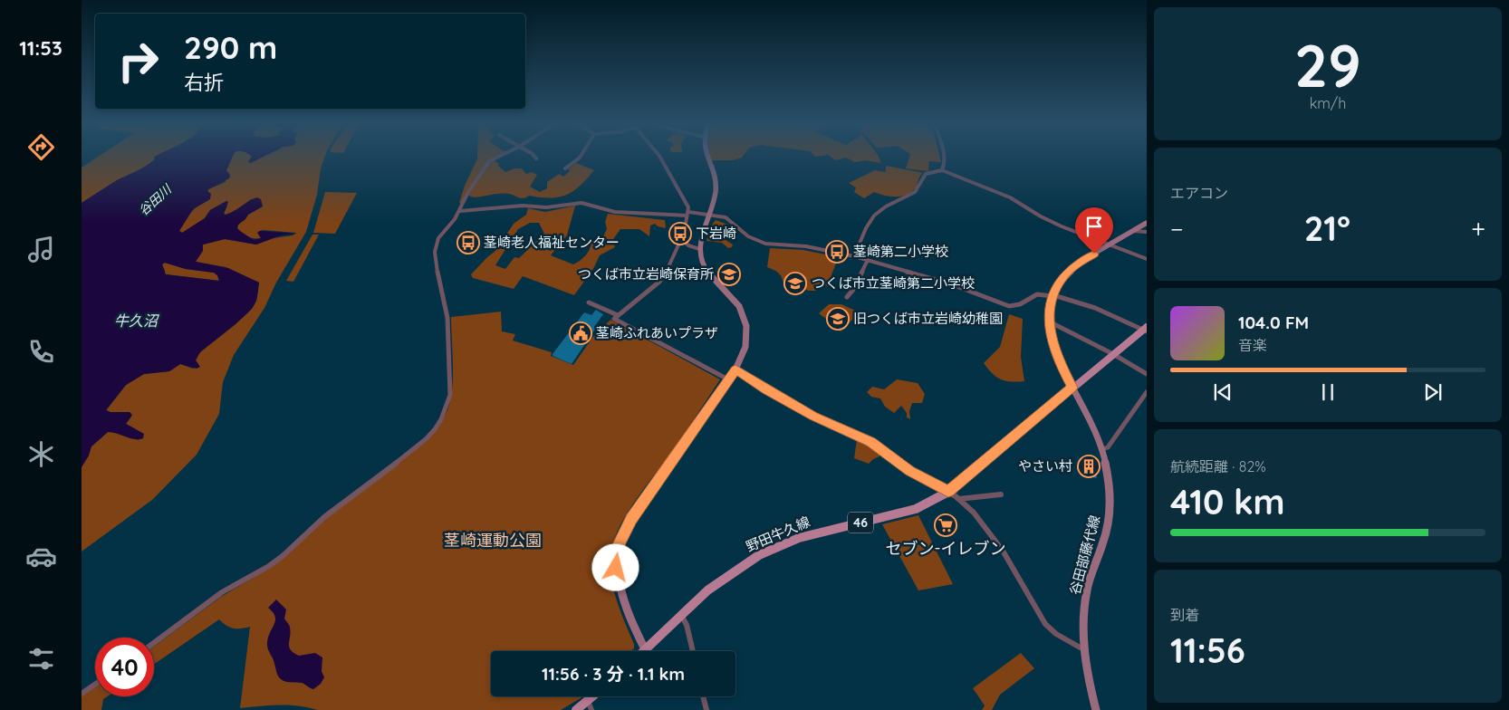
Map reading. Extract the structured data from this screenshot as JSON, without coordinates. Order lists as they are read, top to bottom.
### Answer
{
  "streets": {
    "main road": ["46", "野田牛久線"],
    "street": ["谷田部藤代線"]
  },
  "crossings": [
    ["野田牛久線", "谷田部藤代線"]
  ],
  "water": ["谷田川", "牛久沼"],
  "parks": ["茎崎運動公園"],
  "places": {
    "bus stop": ["下岩崎", "茎崎老人福祉センター", "茎崎第二小学校"],
    "school or university": ["つくば市立岩崎保育所", "つくば市立茎崎第二小学校", "旧つくば市立岩崎幼稚園"],
    "public building": ["茎崎ふれあいプラザ"],
    "building": ["やさい村"],
    "supermarket": ["セブン-イレブン"]
  },
  "page": {
    "tabs": "11:53",
    "tile": [
      ["29", "km/h"],
      "エアコン",
      ["航続距離 · 82%", "410 km"],
      ["到着", "11:56"]
    ],
    "turn": ["290 m", "右折"],
    "heat": ["−", "21°", "+"],
    "song": ["104.0 FM", "音楽"],
    "limit": "40",
    "trip": "11:56 · 3 分 · 1.1 km"
  }
}
